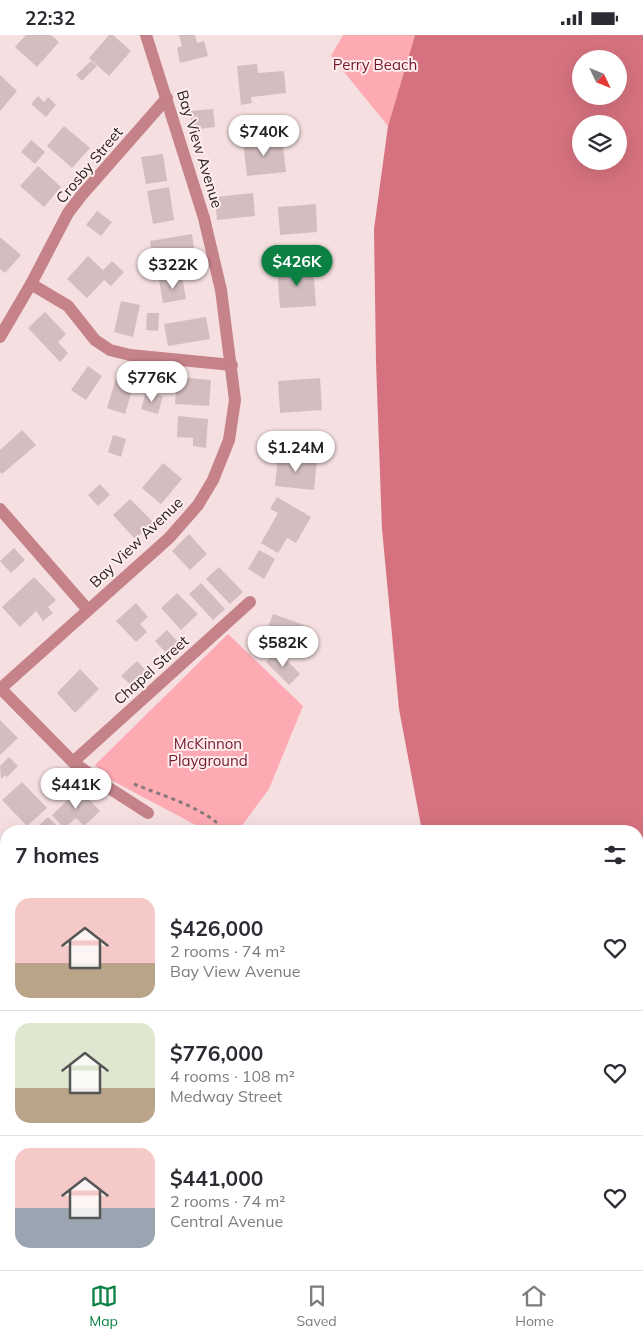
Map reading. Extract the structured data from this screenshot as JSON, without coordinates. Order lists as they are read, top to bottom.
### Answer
{
  "streets": {
    "street": ["Bay View Avenue", "Crosby Street", "Chapel Street"]
  },
  "crossings": [
    ["Bay View Avenue", "Crosby Street"]
  ],
  "parks": ["Perry Beach", "McKinnon Playground"],
  "north": "bottom right",
  "page": {
    "status": "22:32",
    "price": [
      "$740K",
      "$426K",
      "$322K",
      "$776K",
      "$1.24M",
      "$582K",
      "$441K"
    ],
    "heading": "7 homes",
    "list": [
      {
        "name": "$426,000",
        "note": "2 rooms · 74 m² · Bay View Avenue"
      },
      {
        "name": "$776,000",
        "note": "4 rooms · 108 m² · Medway Street"
      },
      {
        "name": "$441,000",
        "note": "2 rooms · 74 m² · Central Avenue"
      }
    ],
    "tabs": ["Map", "Saved", "Home"]
  }
}
